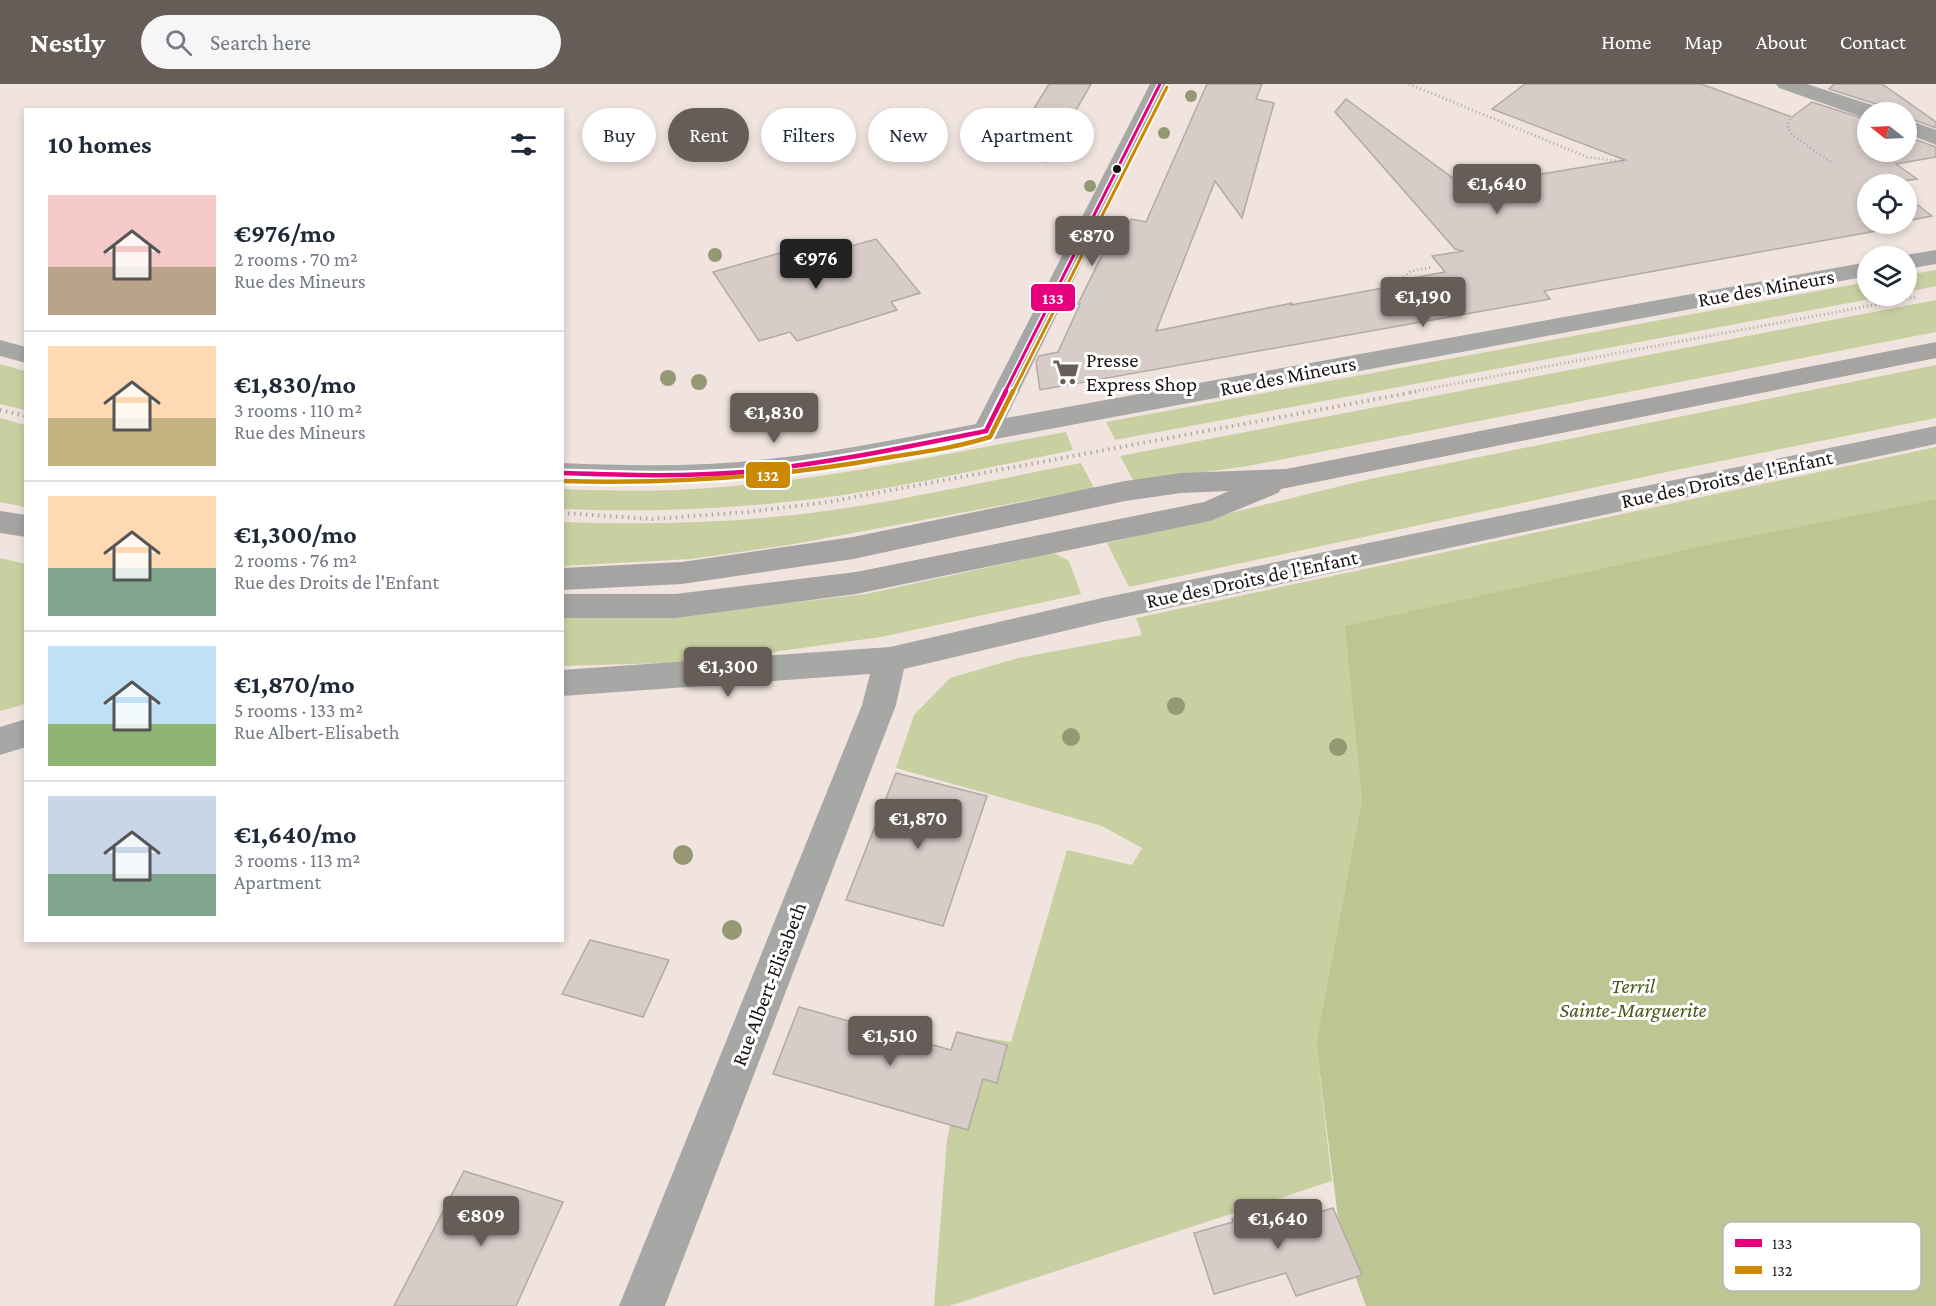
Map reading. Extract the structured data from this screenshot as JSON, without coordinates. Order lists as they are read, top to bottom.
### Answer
{
  "streets": {
    "street": ["Rue des Mineurs", "Rue des Droits de l'Enfant", "Rue Albert-Elisabeth"]
  },
  "crossings": [
    ["Rue des Droits de l'Enfant", "Rue Albert-Elisabeth"]
  ],
  "parks": ["Terril Sainte-Marguerite"],
  "places": {
    "supermarket": ["Presse Express Shop"]
  },
  "lines": ["transit line 133", "transit line 132"],
  "legend": ["133", "132"],
  "north": "left",
  "page": {
    "header": "Nestly",
    "search": "Search here",
    "nav": [
      "Home",
      "Map",
      "About",
      "Contact"
    ],
    "chip": [
      "Buy",
      "Rent",
      "Filters",
      "New",
      "Apartment"
    ],
    "heading": "10 homes",
    "price": [
      "€1,640",
      "€870",
      "€976",
      "€1,190",
      "€1,830",
      "€1,300",
      "€1,870",
      "€1,510",
      "€809",
      "€1,640"
    ],
    "list": [
      {
        "name": "€976/mo",
        "note": "2 rooms · 70 m² · Rue des Mineurs"
      },
      {
        "name": "€1,830/mo",
        "note": "3 rooms · 110 m² · Rue des Mineurs"
      },
      {
        "name": "€1,300/mo",
        "note": "2 rooms · 76 m² · Rue des Droits de l'Enfant"
      },
      {
        "name": "€1,870/mo",
        "note": "5 rooms · 133 m² · Rue Albert-Elisabeth"
      },
      {
        "name": "€1,640/mo",
        "note": "3 rooms · 113 m² · Apartment"
      }
    ]
  }
}
